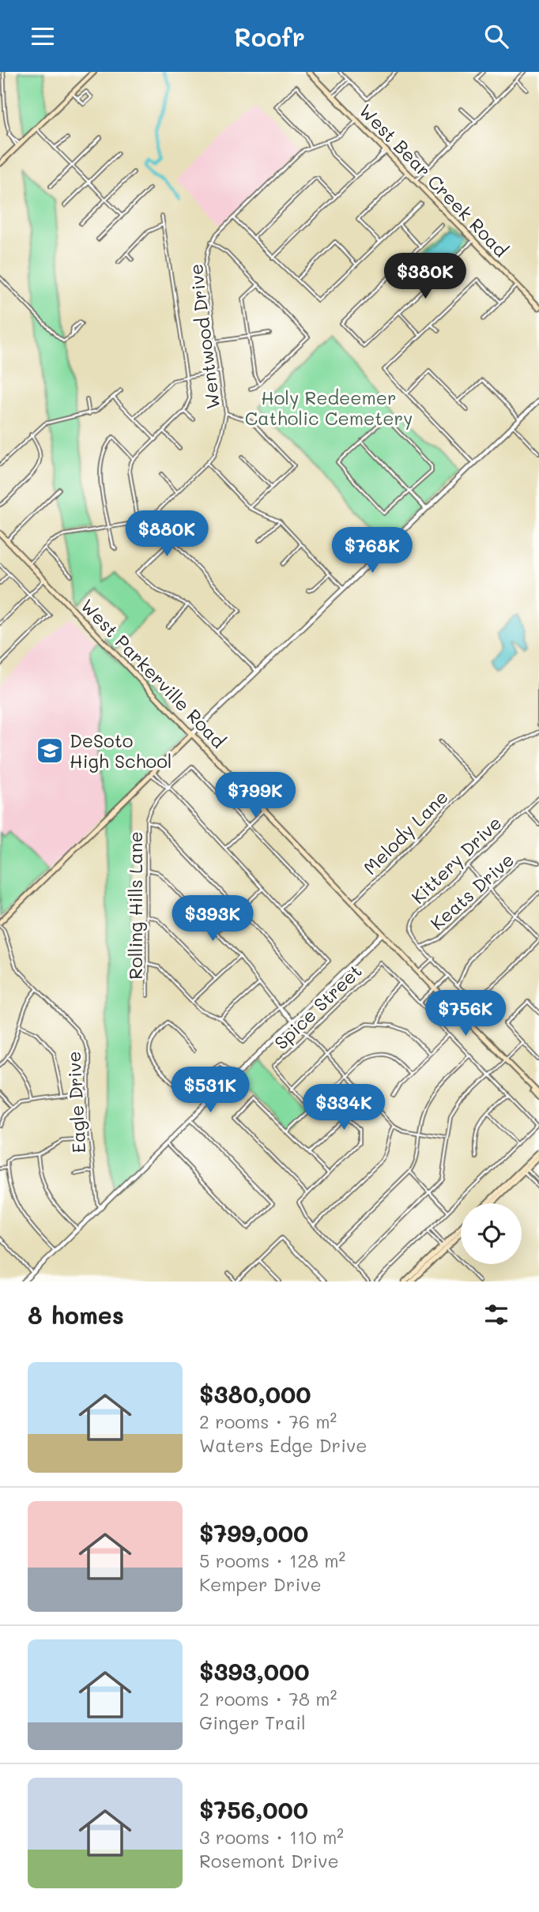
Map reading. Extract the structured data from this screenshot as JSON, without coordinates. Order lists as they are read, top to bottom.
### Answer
{
  "streets": {
    "main road": ["West Bear Creek Road", "West Parkerville Road"],
    "street": [
      "Wentwood Drive",
      "Melody Lane",
      "Kittery Drive",
      "Keats Drive",
      "Rolling Hills Lane",
      "Spice Street",
      "Eagle Drive"
    ]
  },
  "crossings": [
    ["Wentwood Drive", "West Parkerville Road"],
    ["West Parkerville Road", "Melody Lane"],
    ["Kittery Drive", "Keats Drive"]
  ],
  "parks": ["Holy Redeemer Catholic Cemetery"],
  "places": {
    "school or university": ["DeSoto High School"]
  },
  "page": {
    "header": "Roofr",
    "price": [
      "$380K",
      "$880K",
      "$768K",
      "$799K",
      "$393K",
      "$756K",
      "$531K",
      "$334K"
    ],
    "heading": "8 homes",
    "list": [
      {
        "name": "$380,000",
        "note": "2 rooms · 76 m² · Waters Edge Drive"
      },
      {
        "name": "$799,000",
        "note": "5 rooms · 128 m² · Kemper Drive"
      },
      {
        "name": "$393,000",
        "note": "2 rooms · 78 m² · Ginger Trail"
      },
      {
        "name": "$756,000",
        "note": "3 rooms · 110 m² · Rosemont Drive"
      }
    ]
  }
}
